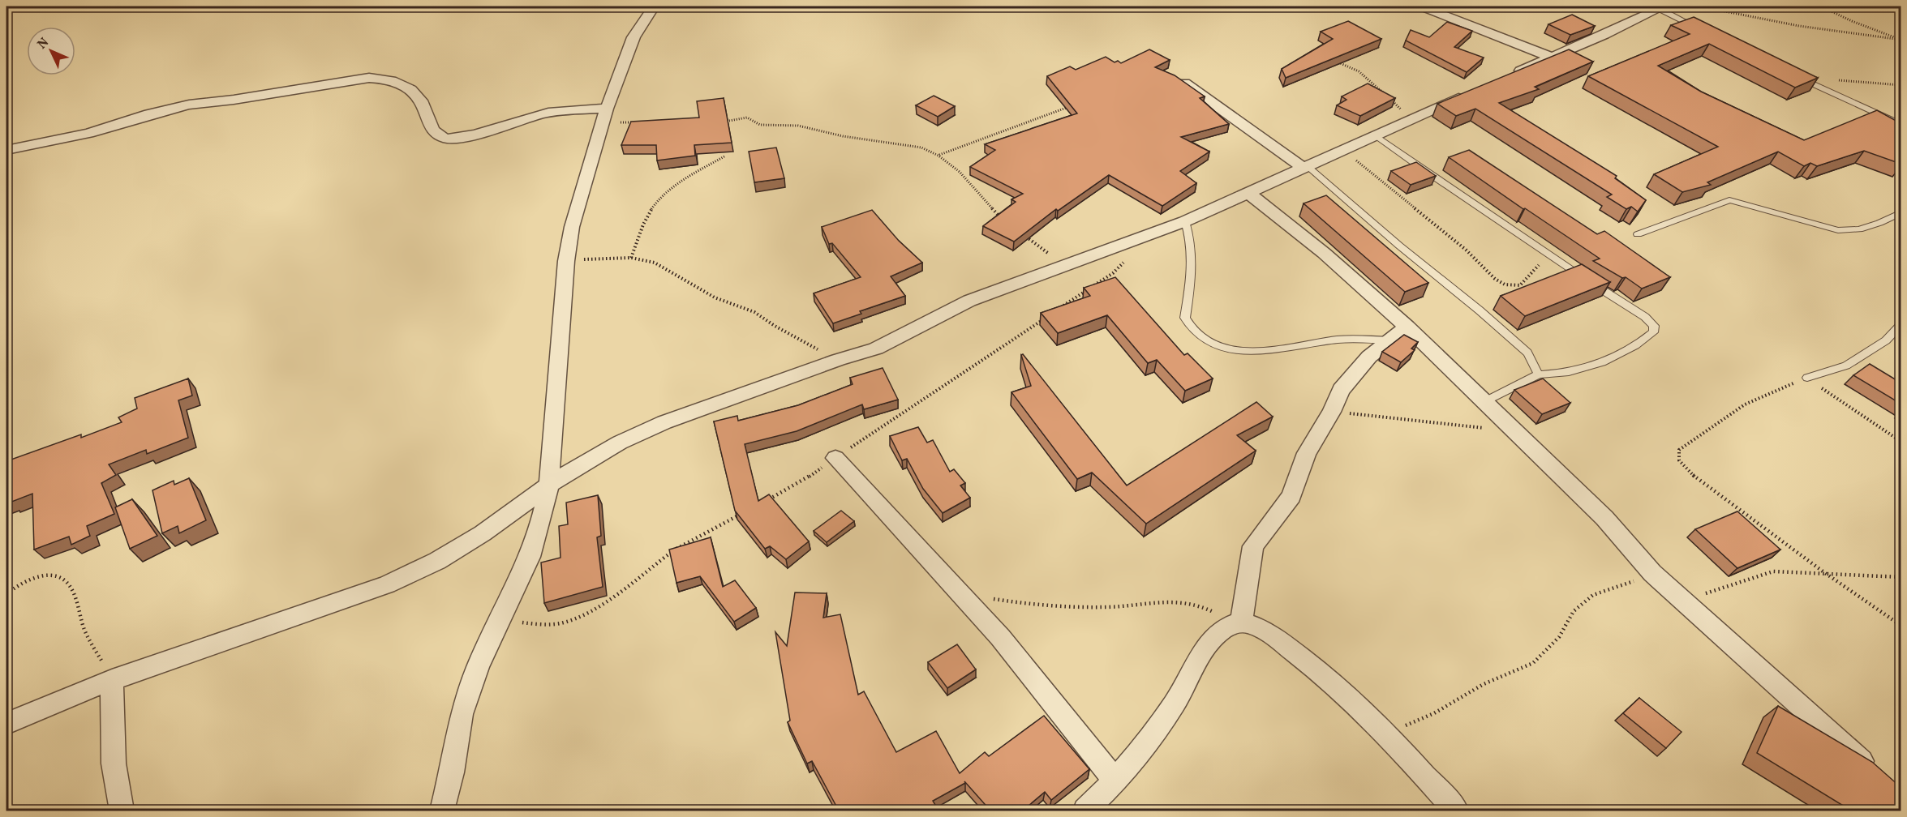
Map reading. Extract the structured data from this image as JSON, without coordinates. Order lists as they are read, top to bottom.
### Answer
{
  "north": "top left"
}
